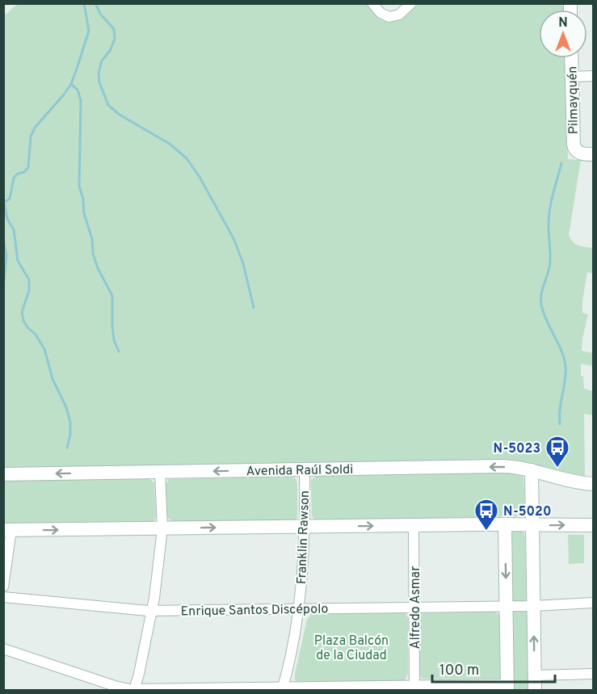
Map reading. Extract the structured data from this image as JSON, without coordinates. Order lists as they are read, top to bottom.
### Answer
{
  "streets": {
    "main road": ["Pilmayquén", "Avenida Raúl Soldi"],
    "street": ["Franklin Rawson", "Alfredo Asmar", "Enrique Santos Discépolo"]
  },
  "crossings": [
    ["Avenida Raúl Soldi", "Franklin Rawson"],
    ["Franklin Rawson", "Enrique Santos Discépolo"],
    ["Alfredo Asmar", "Enrique Santos Discépolo"]
  ],
  "parks": ["Plaza Balcón de la Ciudad"],
  "places": {
    "bus stop": ["N-5023", "N-5020"]
  },
  "scale_bar": "100 m",
  "north": "top"
}
